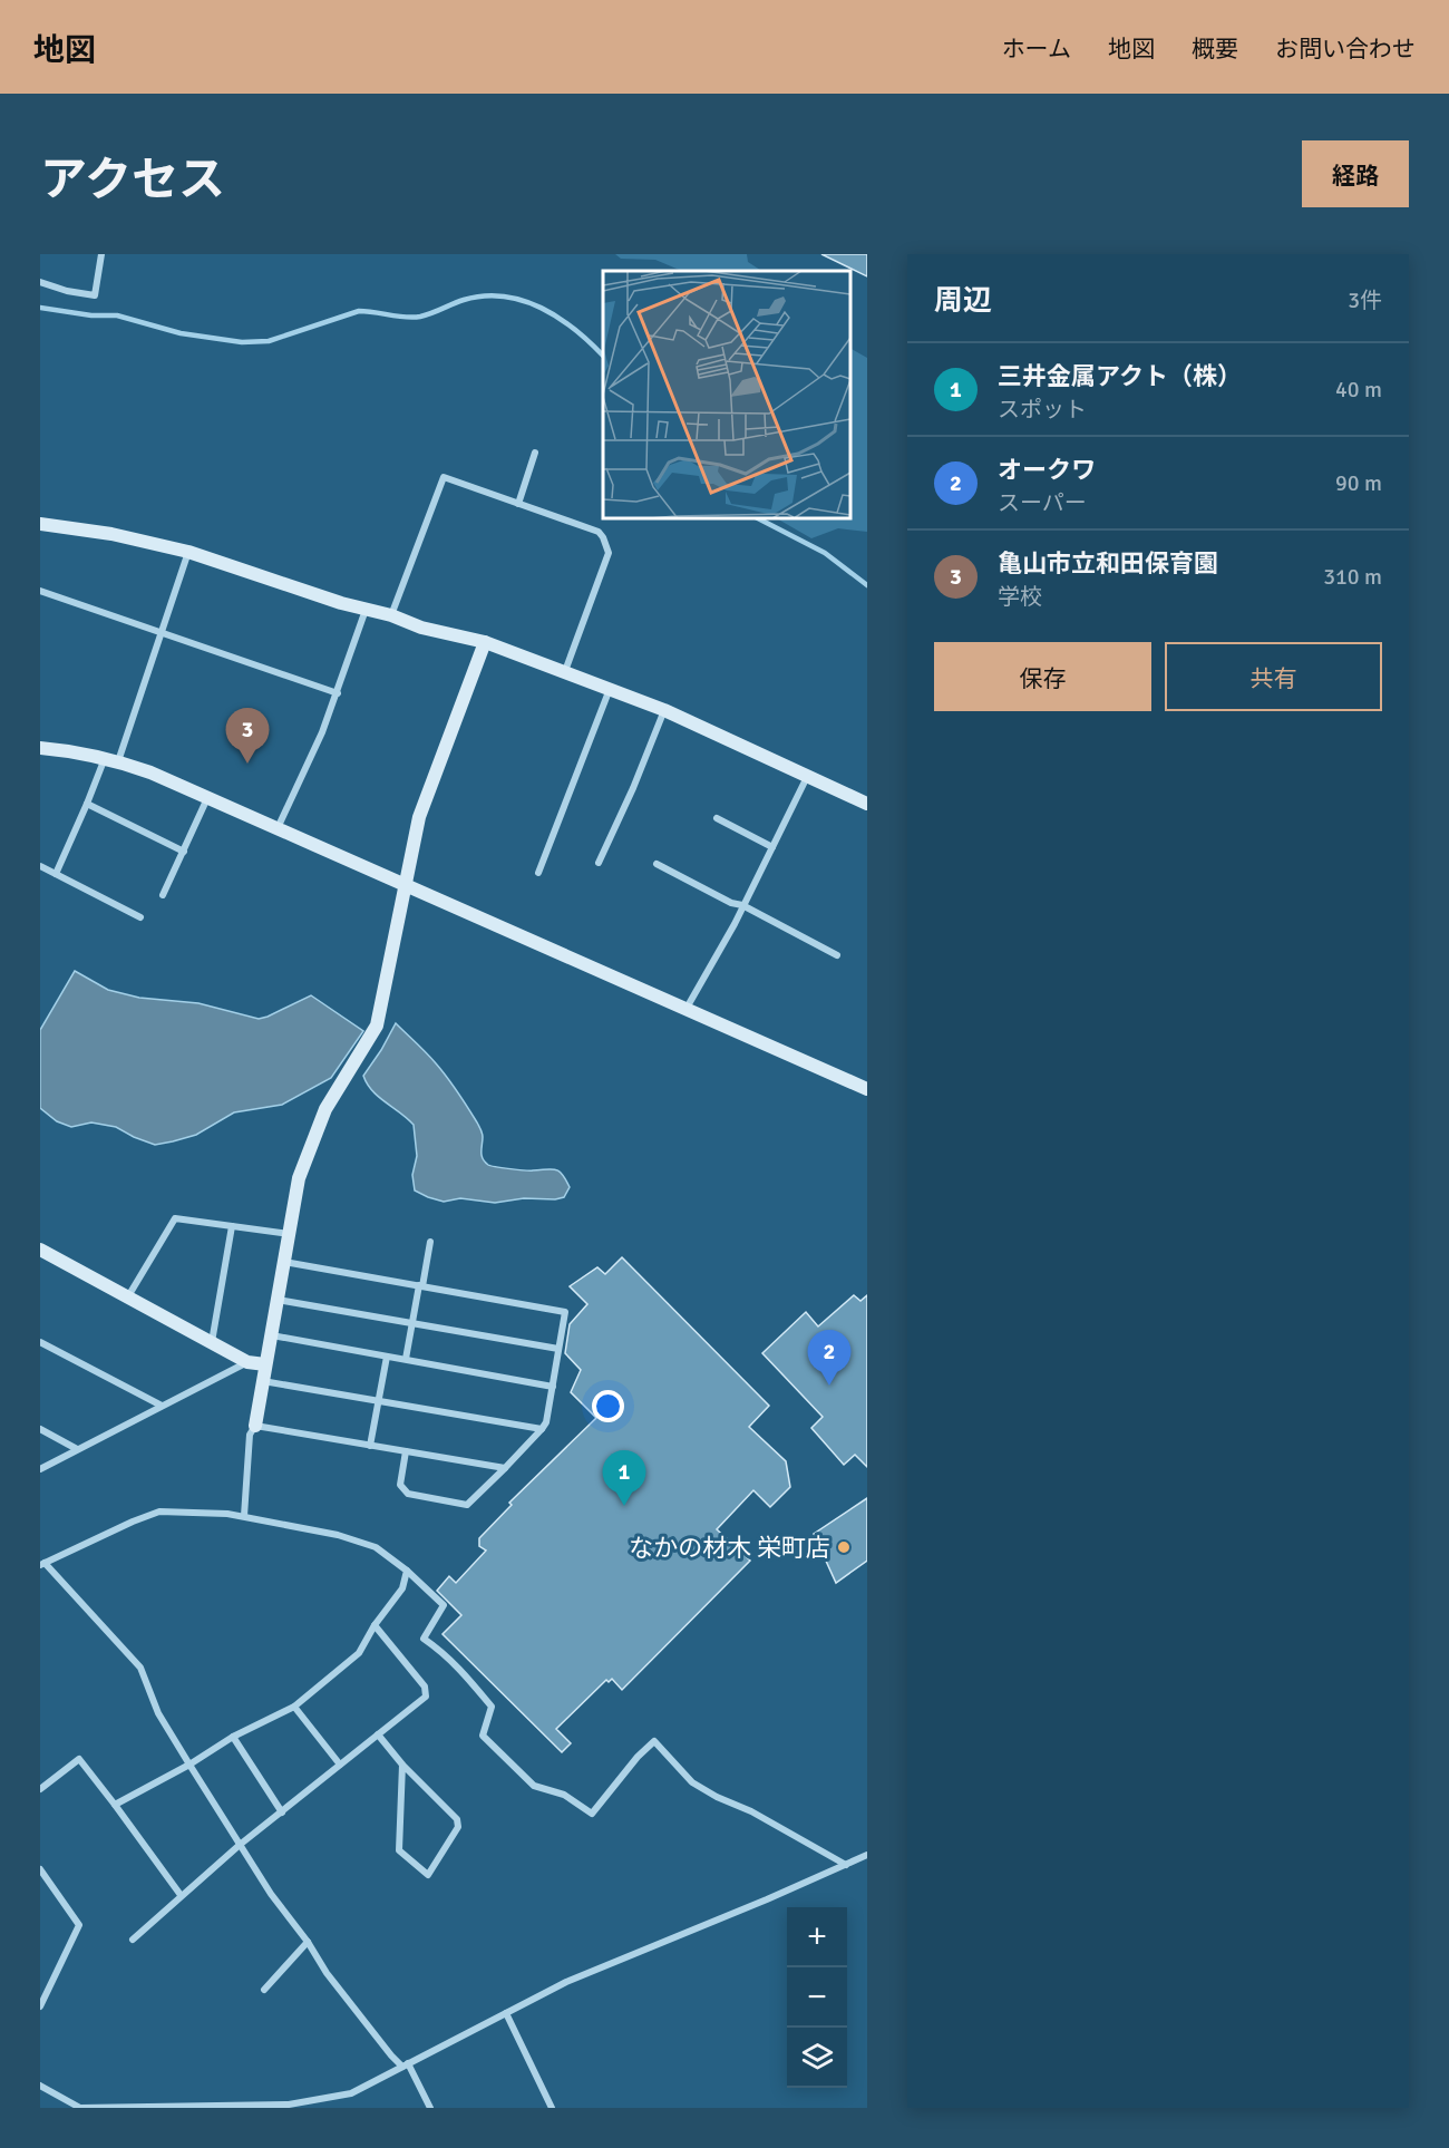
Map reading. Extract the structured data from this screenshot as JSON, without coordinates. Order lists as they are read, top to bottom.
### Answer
{
  "places": ["なかの材木 栄町店"],
  "page": {
    "header": "地図",
    "nav": [
      "ホーム",
      "地図",
      "概要",
      "お問い合わせ"
    ],
    "title": "アクセス",
    "buttons": [
      "経路",
      ["保存", "共有"]
    ],
    "heading": ["周辺", "3件"],
    "list": [
      {
        "mark": "1",
        "name": "三井金属アクト（株）",
        "note": "スポット",
        "value": "40 m"
      },
      {
        "mark": "2",
        "name": "オークワ",
        "note": "スーパー",
        "value": "90 m"
      },
      {
        "mark": "3",
        "name": "亀山市立和田保育園",
        "note": "学校",
        "value": "310 m"
      }
    ],
    "pins": ["3", "2", "1"],
    "map_buttons": ["+", "−"]
  }
}
